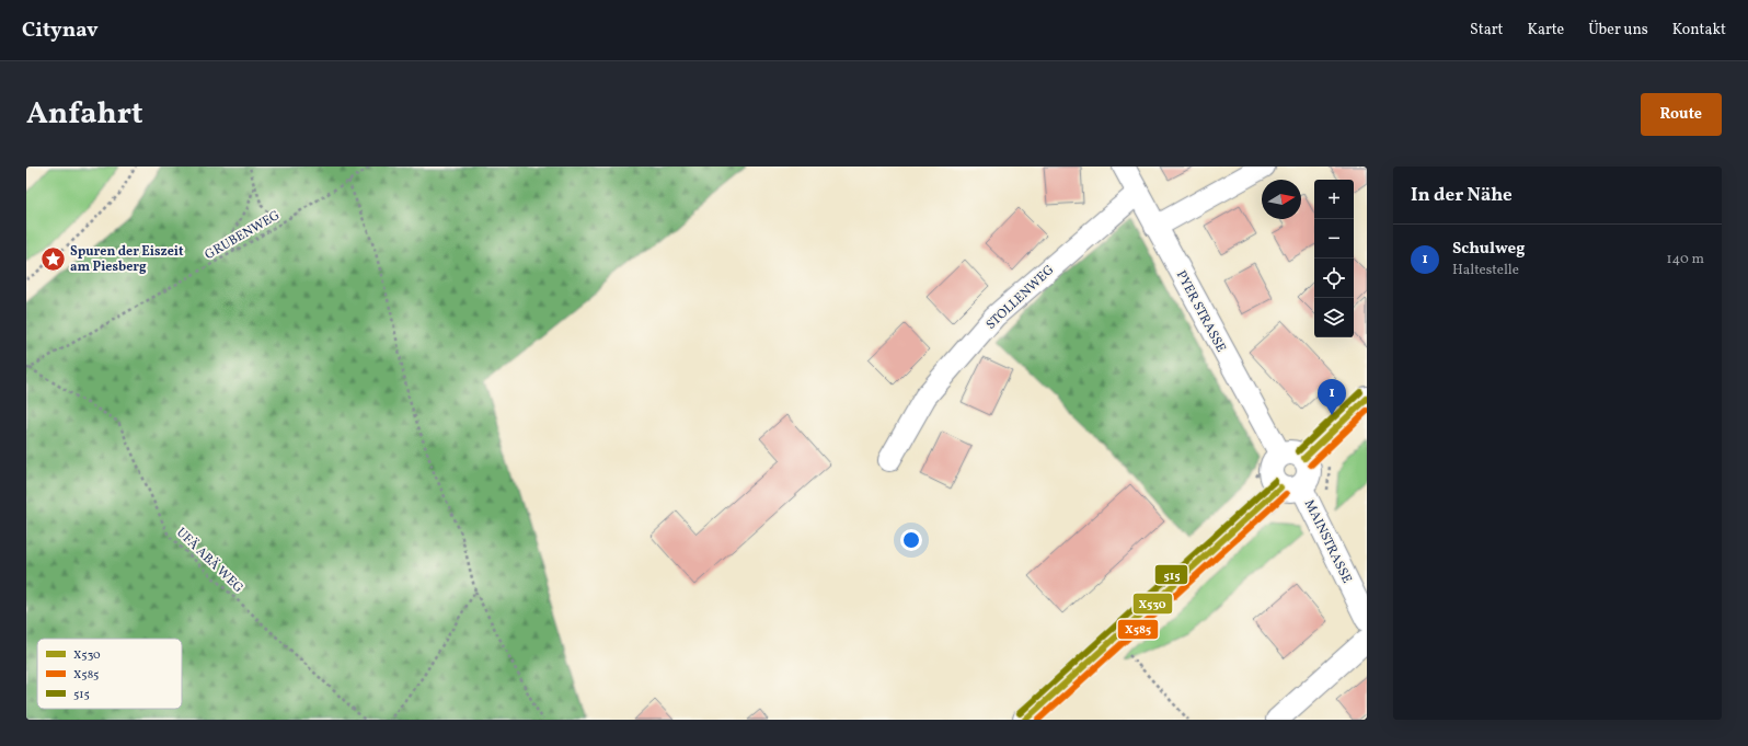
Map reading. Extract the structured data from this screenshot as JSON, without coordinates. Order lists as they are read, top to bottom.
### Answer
{
  "streets": {
    "street": ["STOLLENWEG", "PYER STRASSE", "MAINSTRASSE"],
    "path": ["GRUBENWEG", "UFÄ ABÄ WEG"]
  },
  "crossings": [
    ["GRUBENWEG", "UFÄ ABÄ WEG"],
    ["STOLLENWEG", "PYER STRASSE"]
  ],
  "places": {
    "place": ["Spuren der Eiszeit am Piesberg"]
  },
  "lines": ["transit line 515", "transit line X530", "transit line X585"],
  "legend": ["X530", "X585", "515"],
  "north": "right",
  "page": {
    "header": "Citynav",
    "nav": [
      "Start",
      "Karte",
      "Über uns",
      "Kontakt"
    ],
    "title": "Anfahrt",
    "buttons": "Route",
    "heading": "In der Nähe",
    "map_buttons": ["+", "−"],
    "list": [
      {
        "mark": "1",
        "name": "Schulweg",
        "note": "Haltestelle",
        "value": "140 m"
      }
    ],
    "pins": "1"
  }
}
